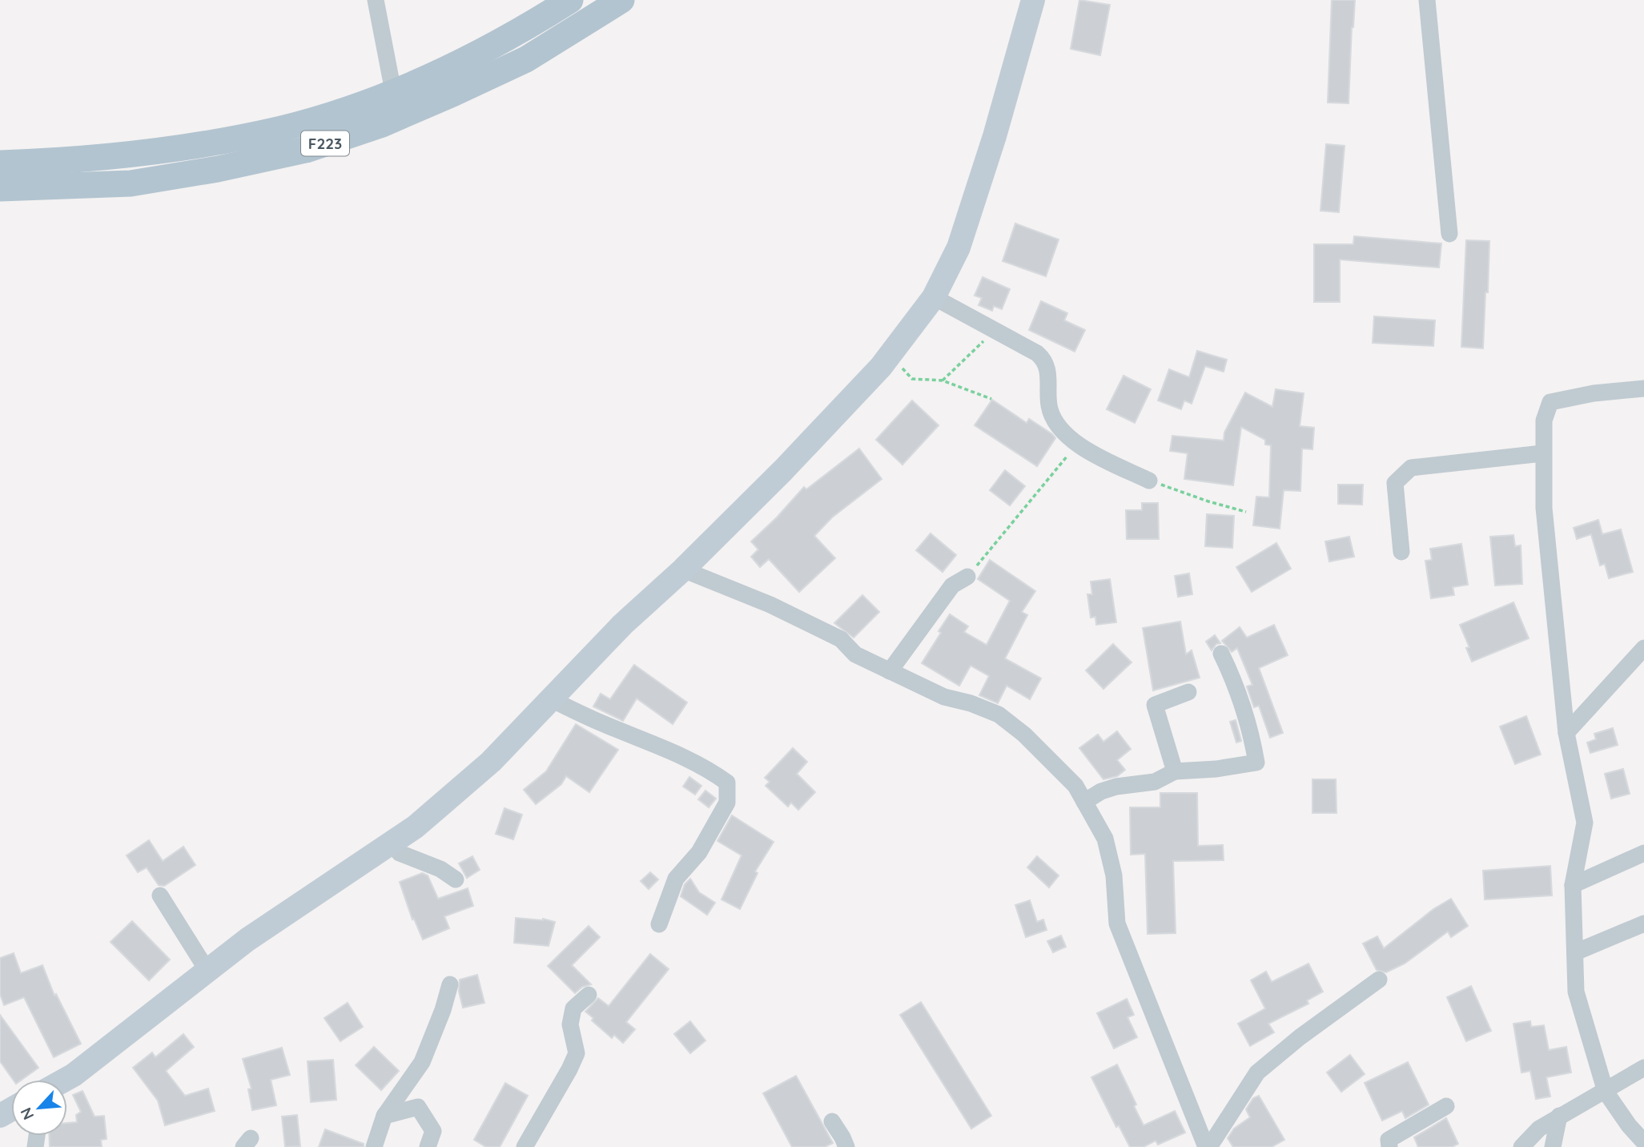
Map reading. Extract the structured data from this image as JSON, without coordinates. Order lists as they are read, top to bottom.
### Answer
{
  "streets": {
    "main road": ["F223"]
  },
  "north": "bottom left"
}
